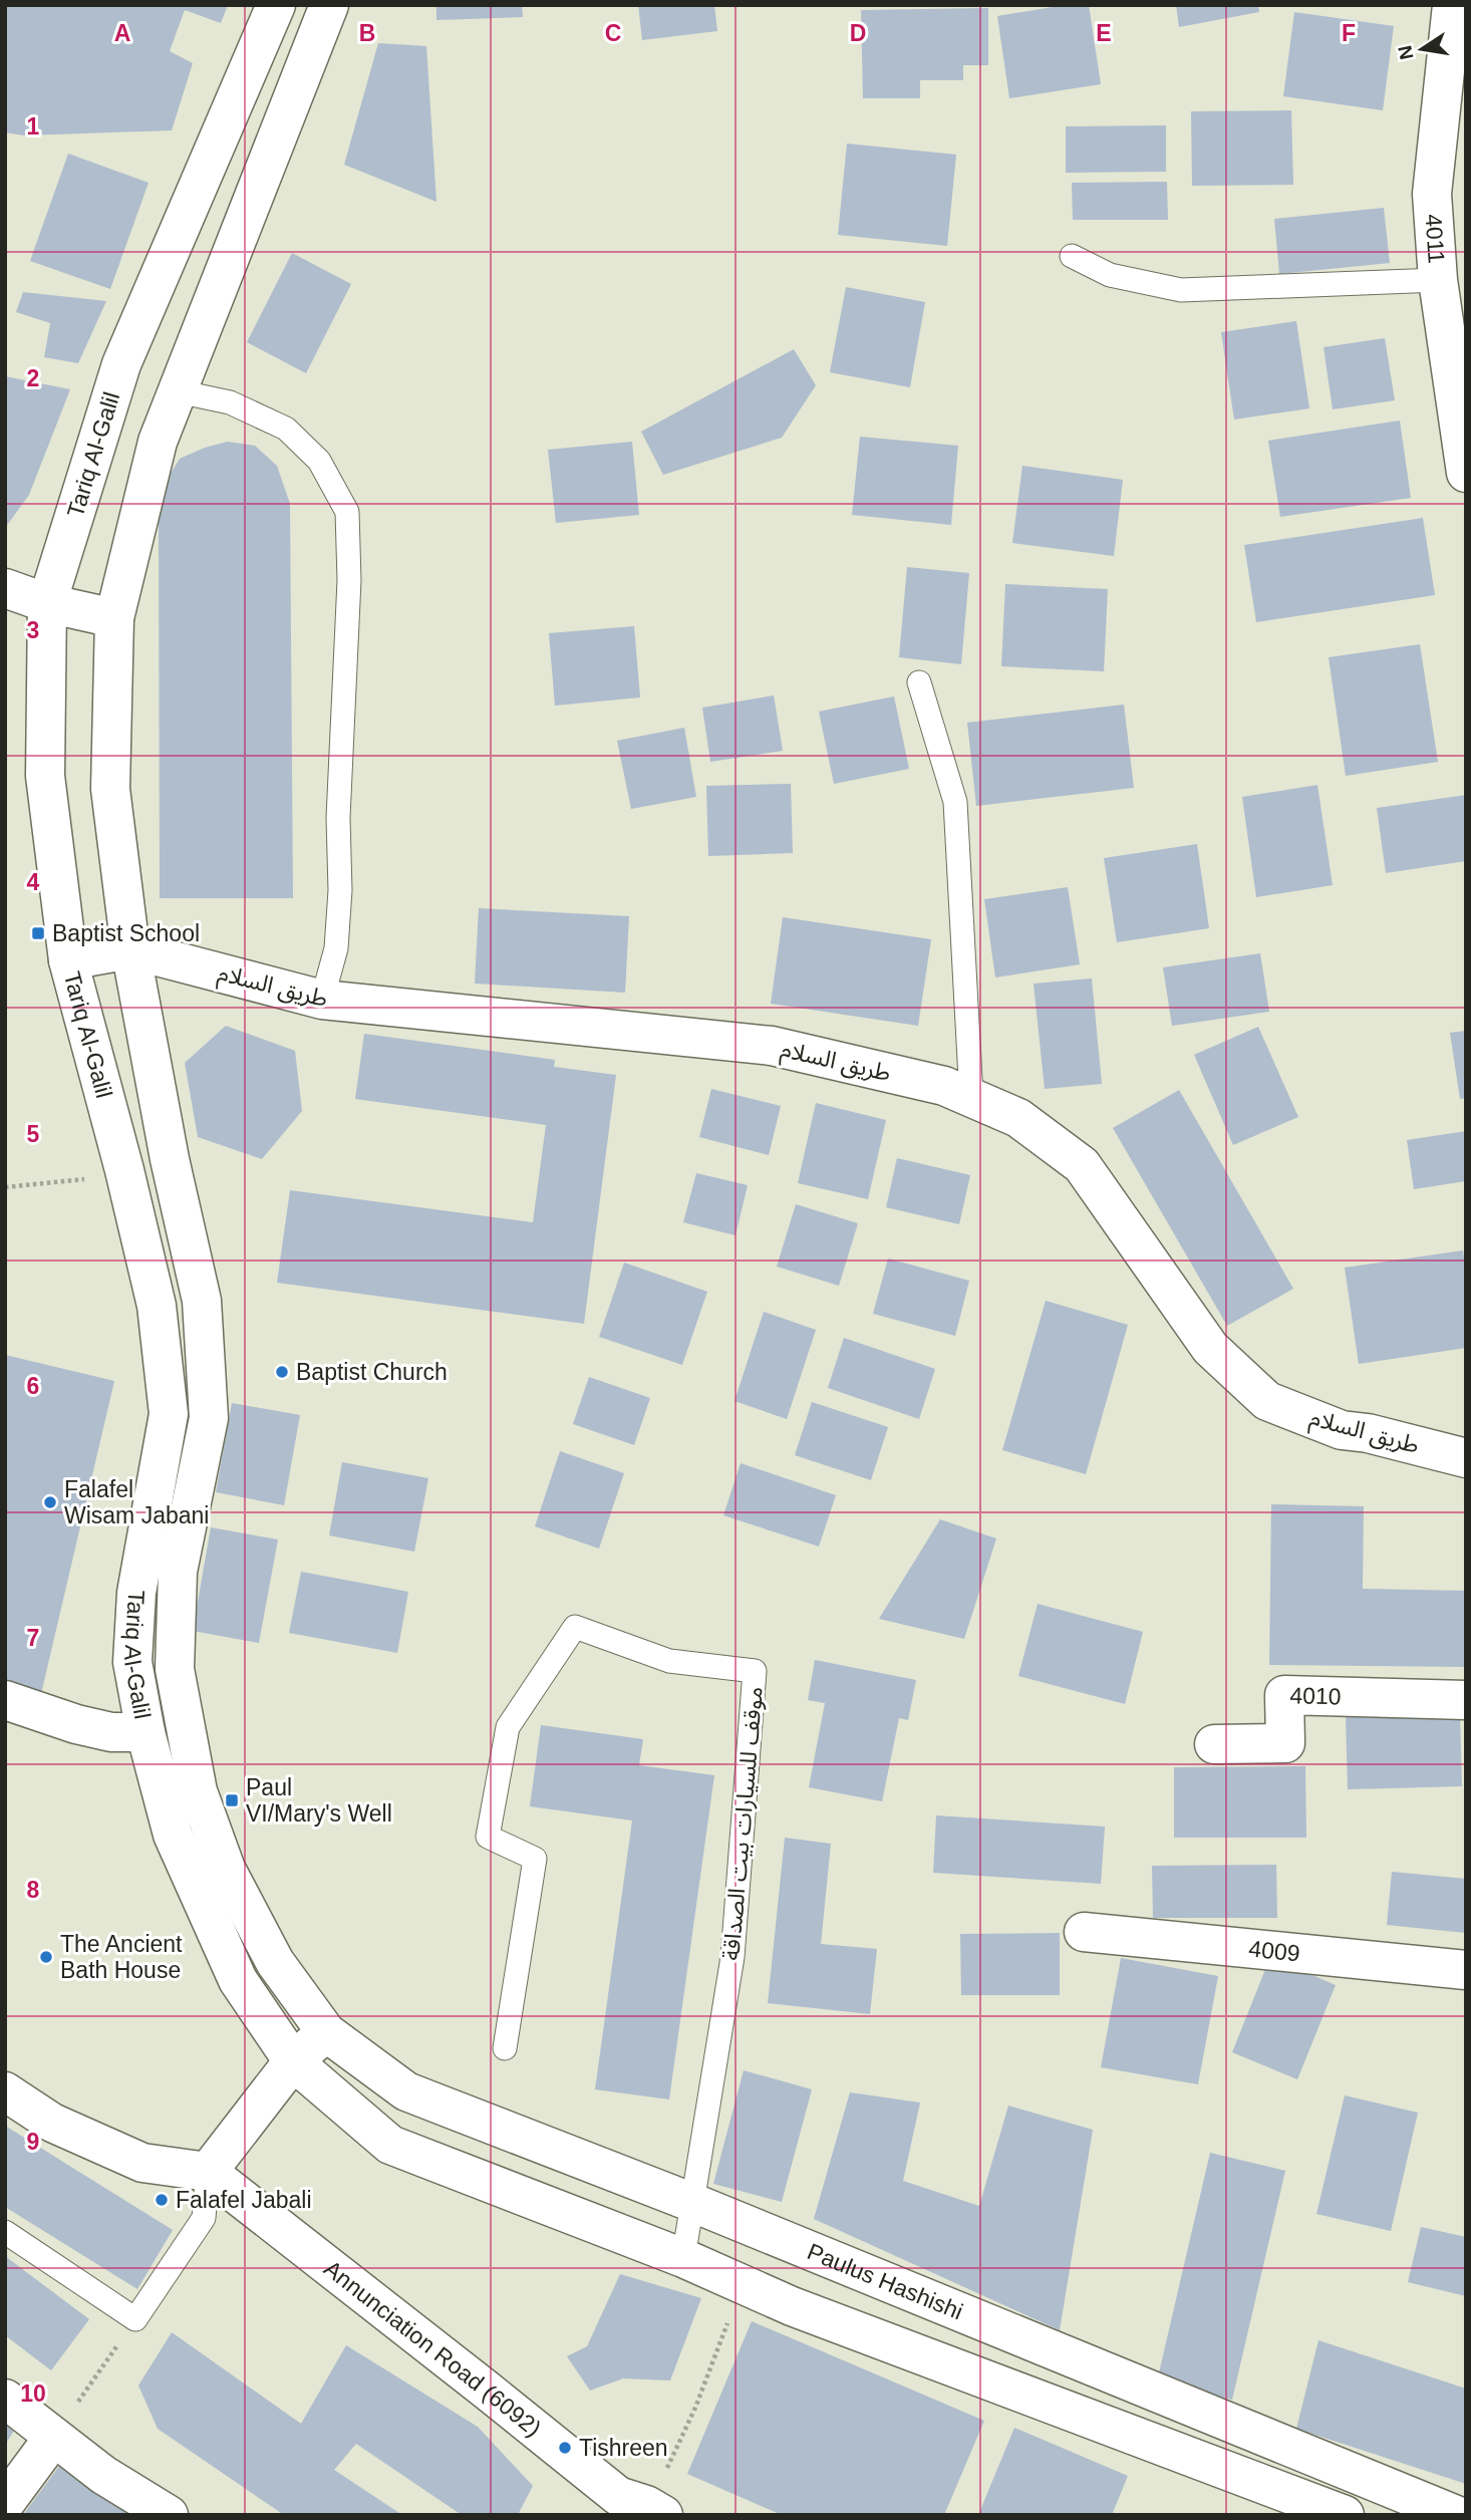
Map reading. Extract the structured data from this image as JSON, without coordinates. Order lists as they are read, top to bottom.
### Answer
{
  "streets": {
    "street": [
      "4011",
      "Tariq Al-Galil",
      "طريق السلام",
      "4010",
      "4009",
      "Paulus Hashishi",
      "Annunciation Road (6092)"
    ],
    "lane": ["موقف للسيارات بيت الصداقة"]
  },
  "crossings": [
    ["Tariq Al-Galil", "طريق السلام"],
    ["Tariq Al-Galil", "Paulus Hashishi"],
    ["موقف للسيارات بيت الصداقة", "Paulus Hashishi"]
  ],
  "places": {
    "transit": ["Baptist School", "Paul VI/Mary's Well"],
    "other": [
      "Baptist Church",
      "Falafel Wisam Jabani",
      "The Ancient Bath House",
      "Falafel Jabali",
      "Tishreen"
    ]
  },
  "north": "left",
  "grid": {
    "columns": [
      "A",
      "B",
      "C",
      "D",
      "E",
      "F"
    ],
    "rows": [
      "1",
      "2",
      "3",
      "4",
      "5",
      "6",
      "7",
      "8",
      "9",
      "10"
    ]
  }
}
